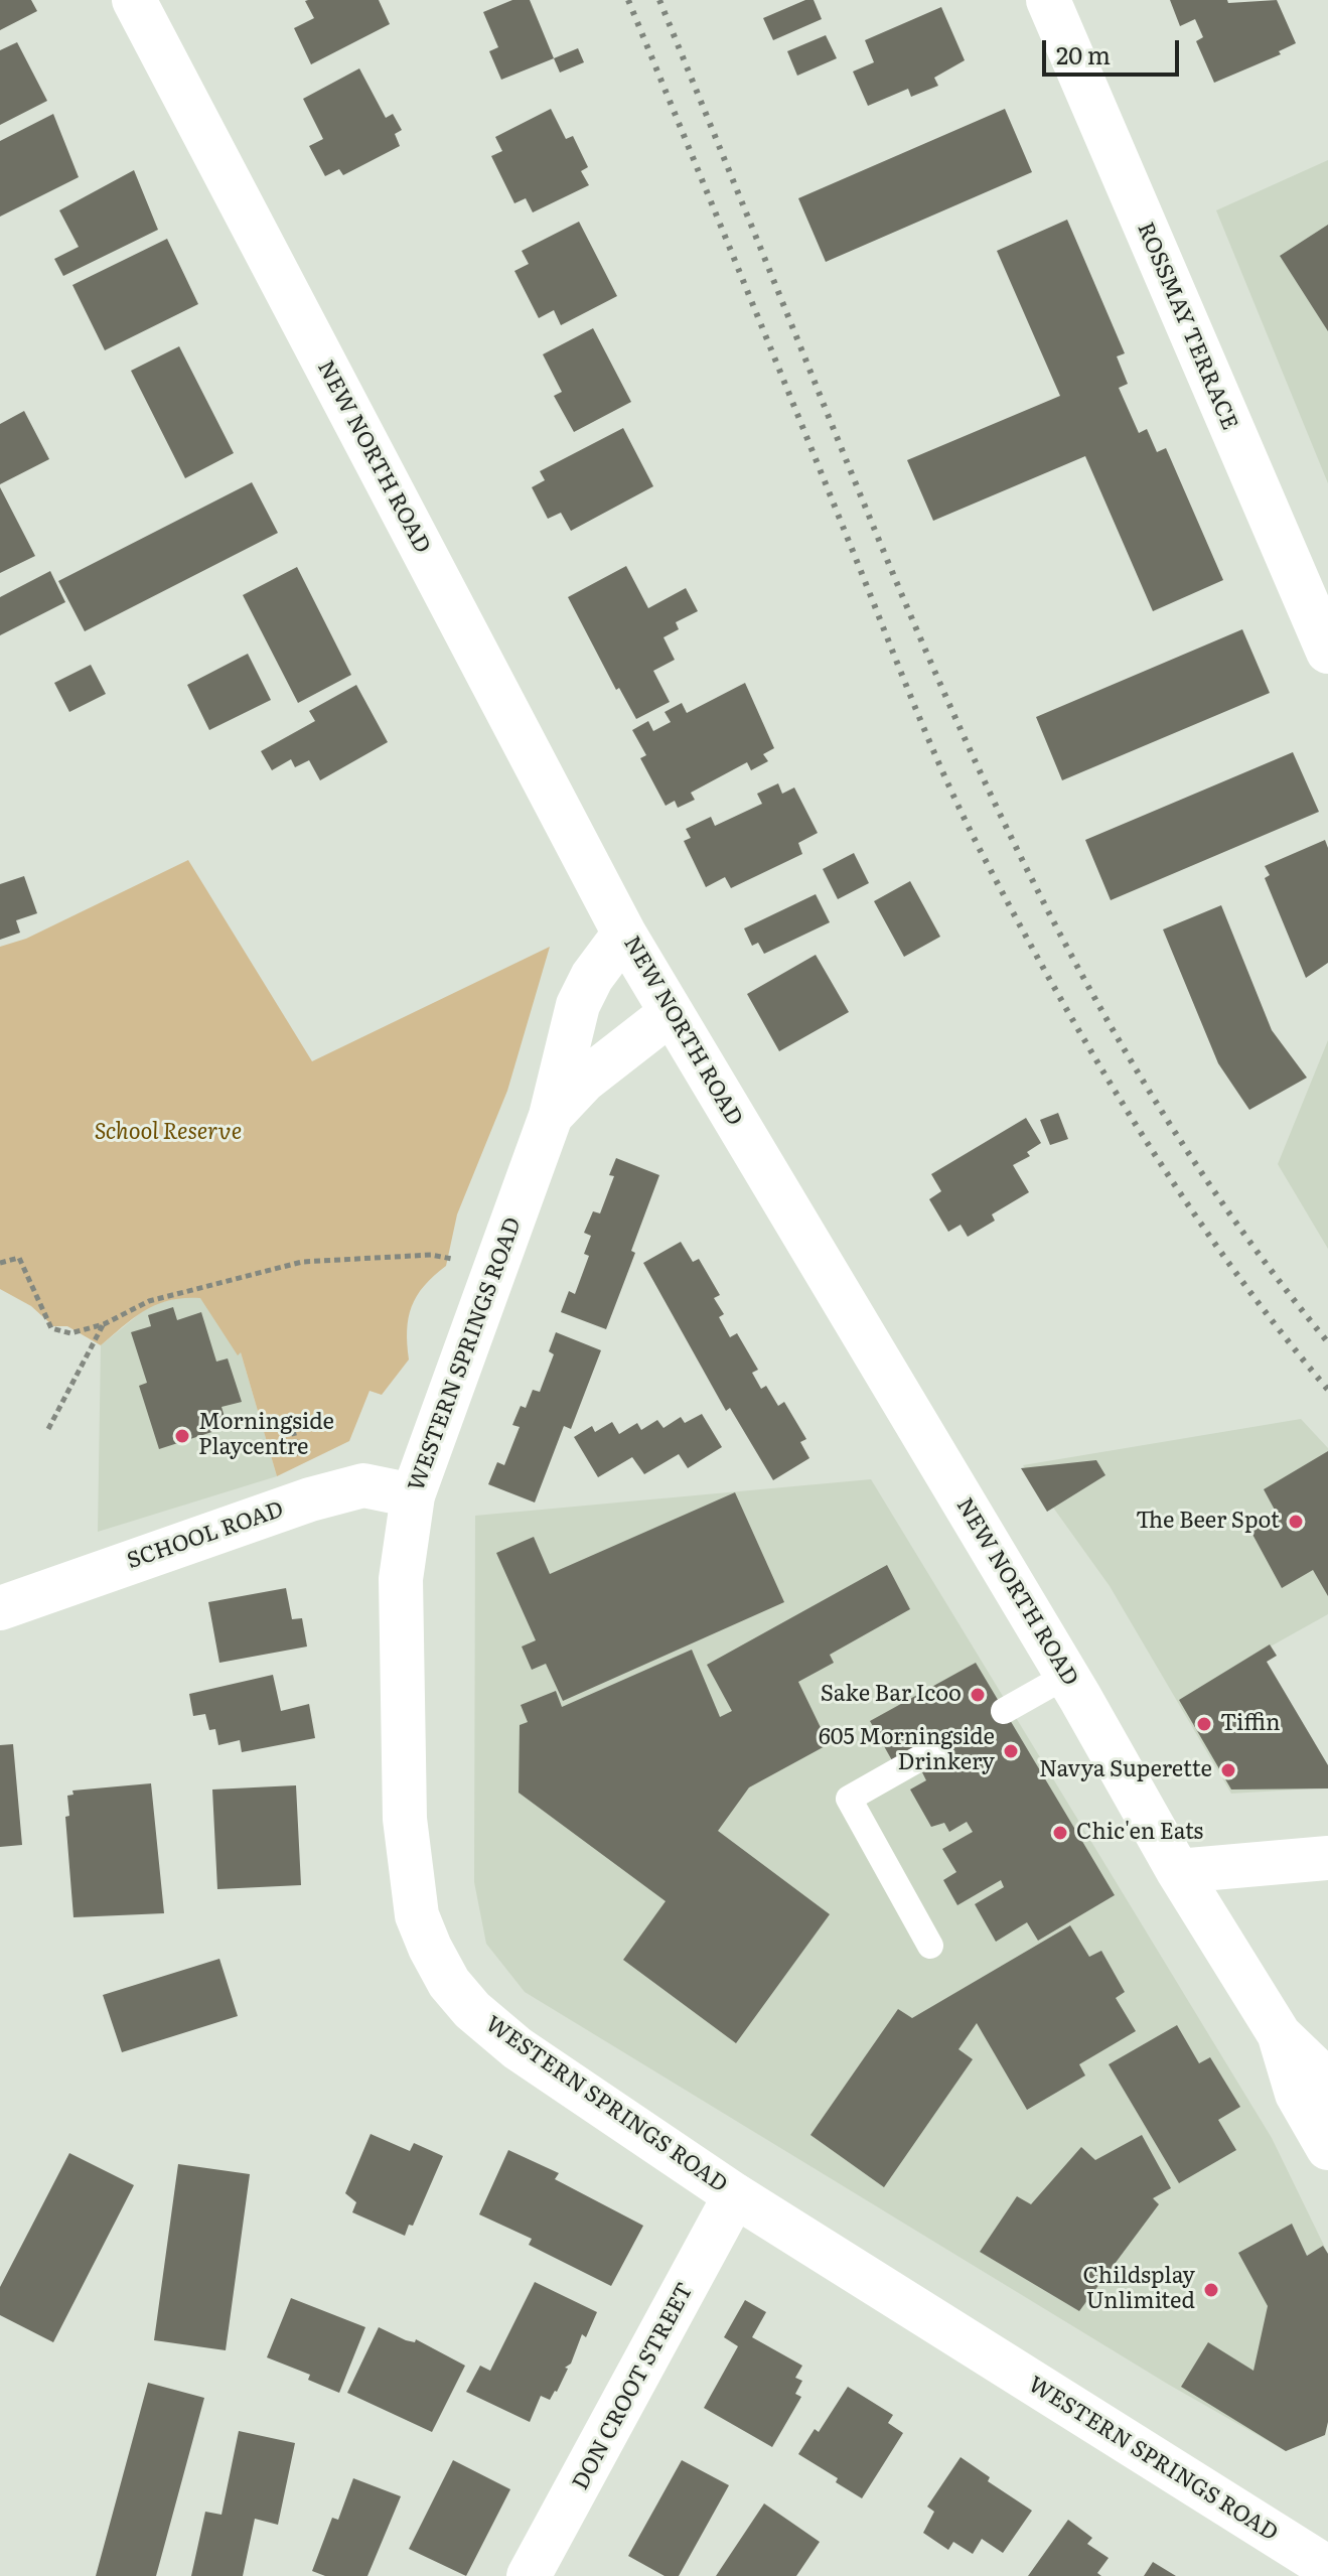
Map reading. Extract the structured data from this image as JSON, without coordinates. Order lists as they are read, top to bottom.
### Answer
{
  "streets": {
    "street": [
      "ROSSMAY TERRACE",
      "NEW NORTH ROAD",
      "WESTERN SPRINGS ROAD",
      "SCHOOL ROAD",
      "DON CROOT STREET"
    ]
  },
  "crossings": [
    ["NEW NORTH ROAD", "WESTERN SPRINGS ROAD"],
    ["WESTERN SPRINGS ROAD", "SCHOOL ROAD"],
    ["WESTERN SPRINGS ROAD", "DON CROOT STREET"]
  ],
  "parks": ["School Reserve"],
  "places": [
    "Morningside Playcentre",
    "The Beer Spot",
    "Sake Bar Icoo",
    "Tiffin",
    "605 Morningside Drinkery",
    "Navya Superette",
    "Chic'en Eats",
    "Childsplay Unlimited"
  ],
  "scale_bar": "20 m"
}
